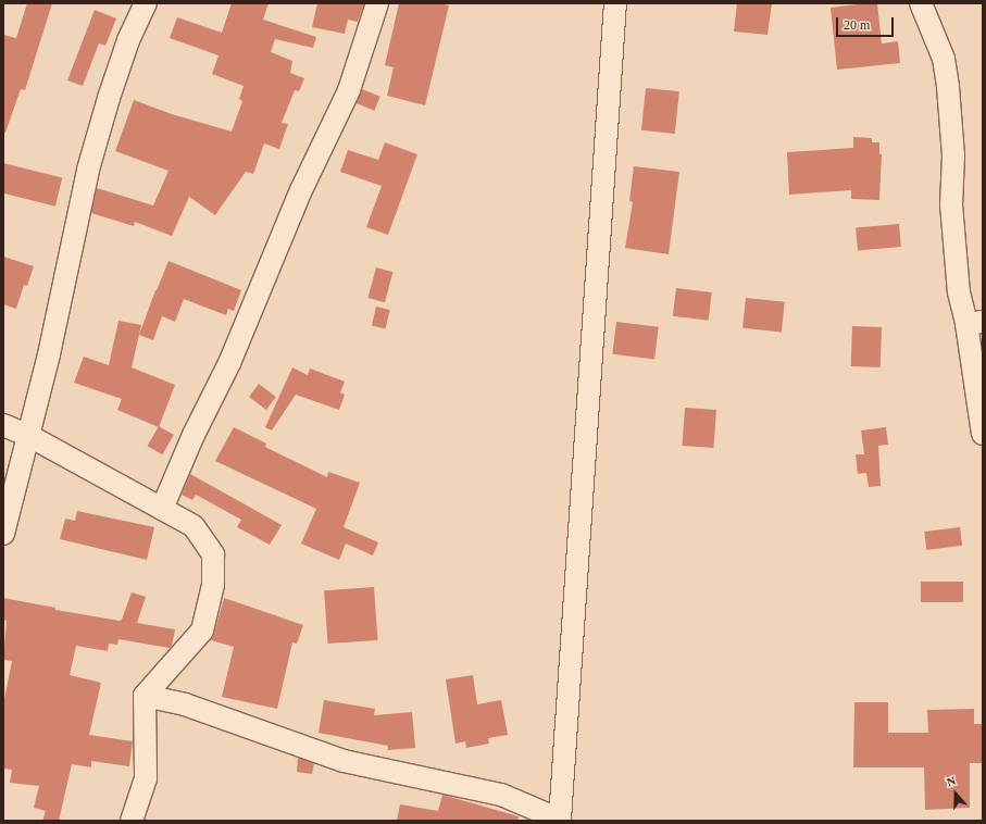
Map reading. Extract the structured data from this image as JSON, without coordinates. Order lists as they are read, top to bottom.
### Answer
{
  "scale_bar": "20 m",
  "north": "top"
}
